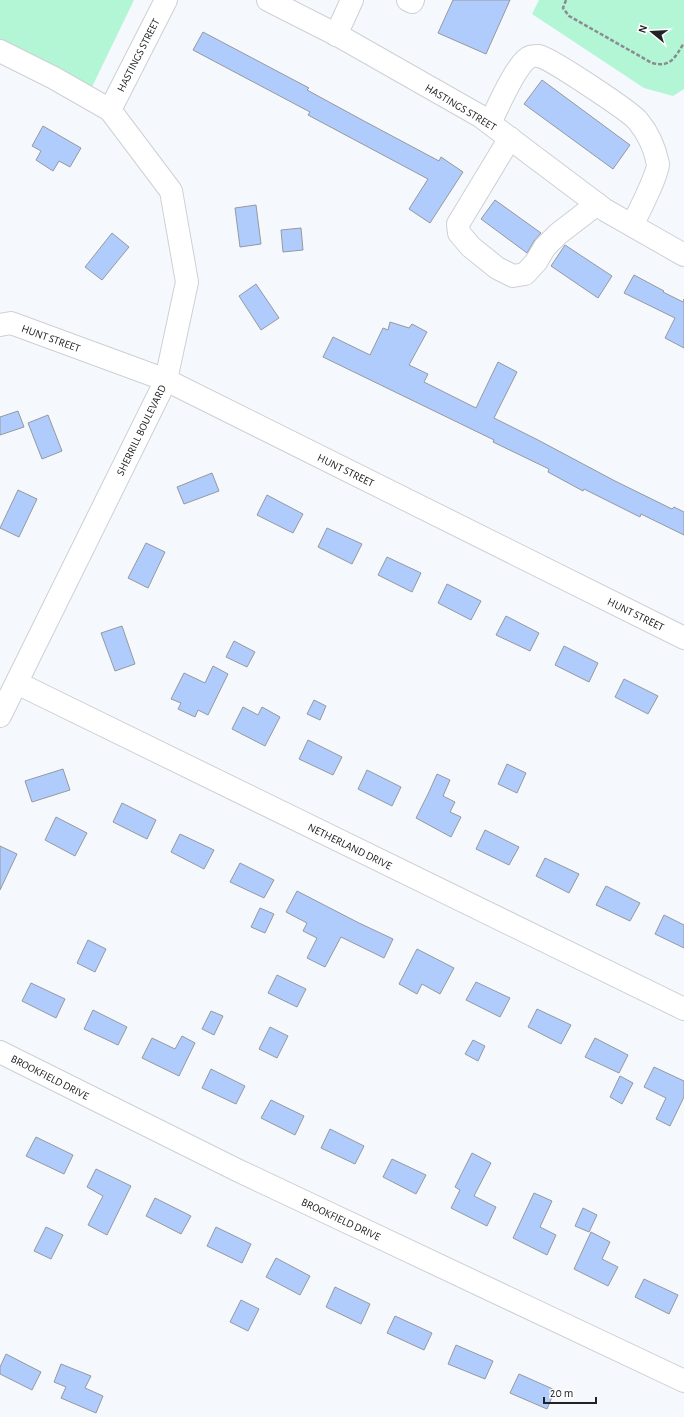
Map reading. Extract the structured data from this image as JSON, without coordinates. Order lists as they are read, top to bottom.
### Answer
{
  "streets": {
    "street": [
      "HASTINGS STREET",
      "HUNT STREET",
      "SHERRILL BOULEVARD",
      "NETHERLAND DRIVE",
      "BROOKFIELD DRIVE"
    ]
  },
  "crossings": [
    ["HASTINGS STREET", "SHERRILL BOULEVARD"],
    ["HUNT STREET", "SHERRILL BOULEVARD"],
    ["SHERRILL BOULEVARD", "NETHERLAND DRIVE"]
  ],
  "scale_bar": "20 m",
  "north": "left"
}
